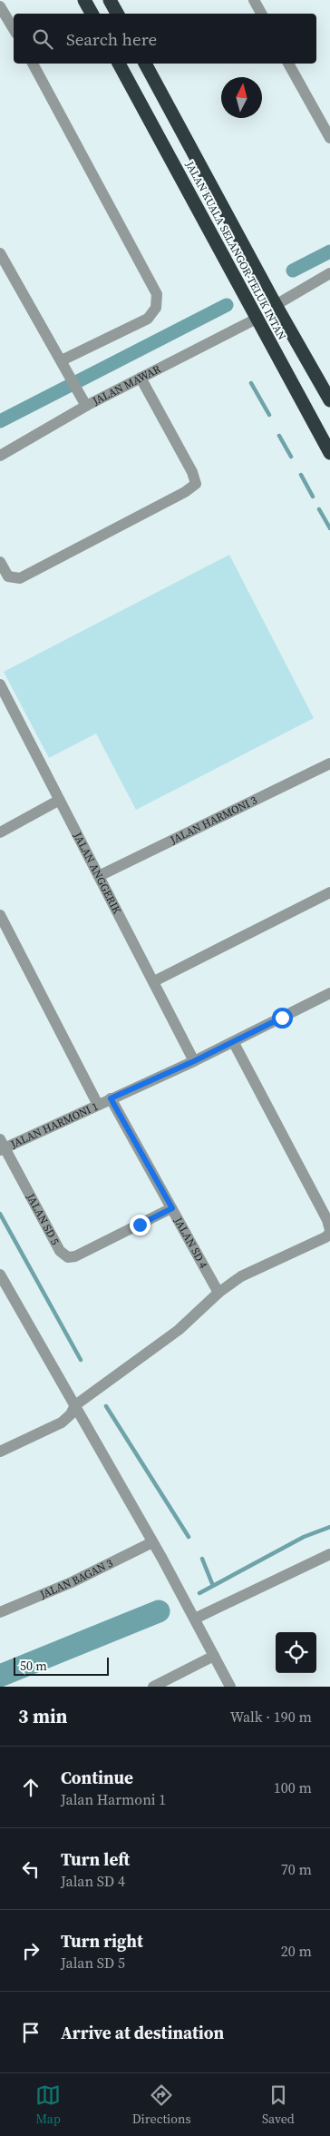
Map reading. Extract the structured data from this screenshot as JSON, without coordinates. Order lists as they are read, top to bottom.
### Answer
{
  "streets": {
    "highway": ["JALAN KUALA SELANGOR-TELUK INTAN"],
    "street": [
      "JALAN MAWAR",
      "JALAN HARMONI 3",
      "JALAN ANGGERIK",
      "JALAN HARMONI 1",
      "JALAN SD 5",
      "JALAN SD 4",
      "JALAN BAGAN 3"
    ]
  },
  "crossings": [
    ["JALAN KUALA SELANGOR-TELUK INTAN", "JALAN MAWAR"],
    ["JALAN HARMONI 3", "JALAN ANGGERIK"],
    ["JALAN ANGGERIK", "JALAN HARMONI 1"],
    ["JALAN HARMONI 1", "JALAN SD 5"],
    ["JALAN HARMONI 1", "JALAN SD 4"],
    ["JALAN SD 5", "JALAN SD 4"]
  ],
  "scale_bar": "50 m",
  "north": "top",
  "page": {
    "search": "Search here",
    "scale": "50 m",
    "heading": ["3 min", "Walk · 190 m"],
    "list": [
      ["Continue", "Jalan Harmoni 1", "100 m"],
      ["Turn left", "Jalan SD 4", "70 m"],
      ["Turn right", "Jalan SD 5", "20 m"],
      "Arrive at destination"
    ],
    "nav": ["Map", "Directions", "Saved"]
  }
}
